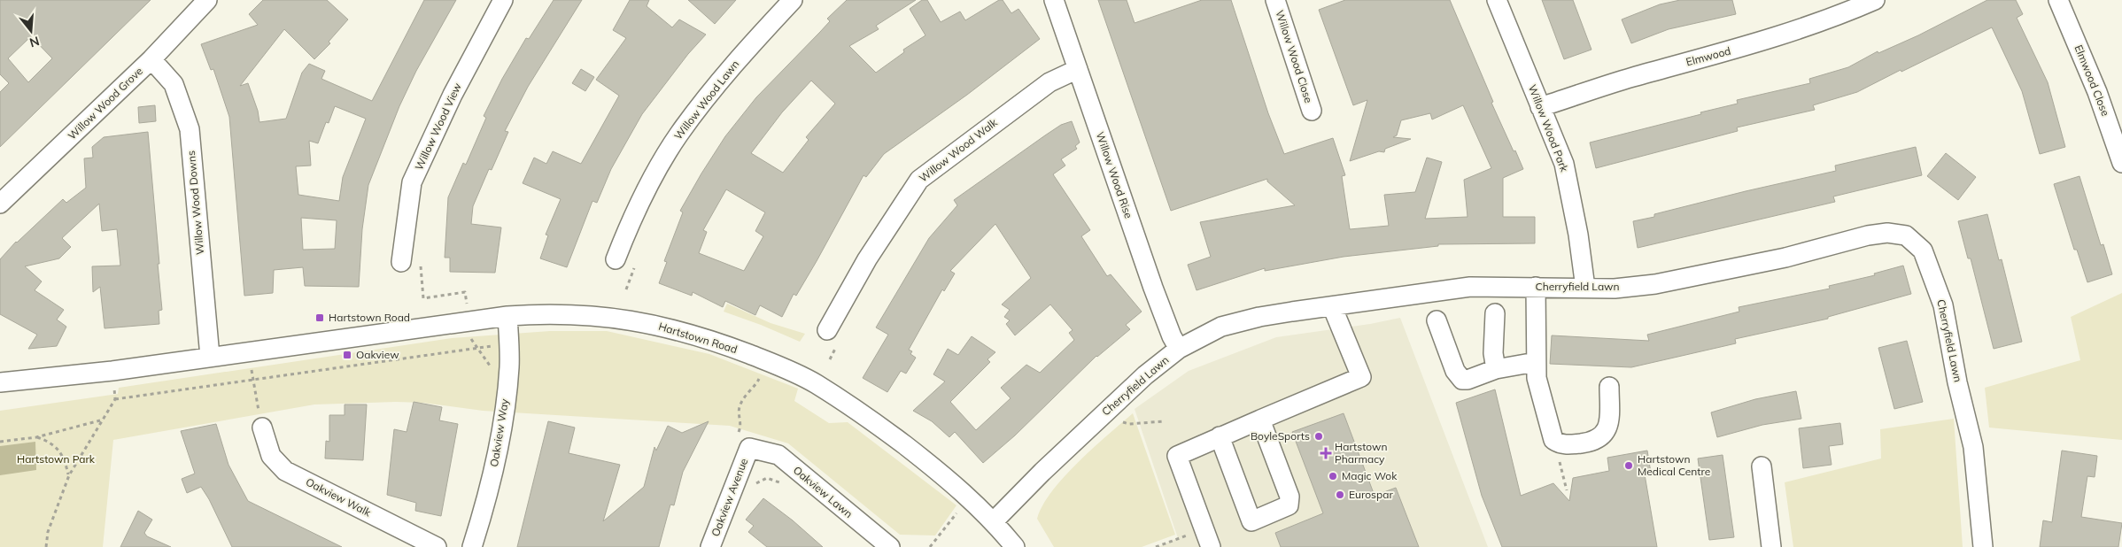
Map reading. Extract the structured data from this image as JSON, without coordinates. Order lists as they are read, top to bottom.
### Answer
{
  "streets": {
    "street": [
      "Willow Wood Close",
      "Elmwood",
      "Elmwood Close",
      "Willow Wood Lawn",
      "Willow Wood Grove",
      "Willow Wood View",
      "Willow Wood Park",
      "Willow Wood Walk",
      "Willow Wood Rise",
      "Willow Wood Downs",
      "Cherryfield Lawn",
      "Hartstown Road",
      "Oakview Way",
      "Oakview Lawn",
      "Oakview Walk",
      "Oakview Avenue"
    ]
  },
  "crossings": [
    ["Elmwood", "Willow Wood Park"],
    ["Willow Wood Grove", "Willow Wood Downs"],
    ["Willow Wood Park", "Cherryfield Lawn"],
    ["Willow Wood Walk", "Willow Wood Rise"],
    ["Willow Wood Rise", "Cherryfield Lawn"],
    ["Willow Wood Downs", "Hartstown Road"],
    ["Cherryfield Lawn", "Hartstown Road"],
    ["Hartstown Road", "Oakview Way"],
    ["Oakview Lawn", "Oakview Avenue"]
  ],
  "parks": ["Hartstown Park"],
  "places": {
    "transit": ["Hartstown Road", "Oakview"],
    "other": [
      "BoyleSports",
      "Hartstown Medical Centre",
      "Magic Wok",
      "Eurospar"
    ],
    "health": ["Hartstown Pharmacy"]
  },
  "north": "bottom"
}
